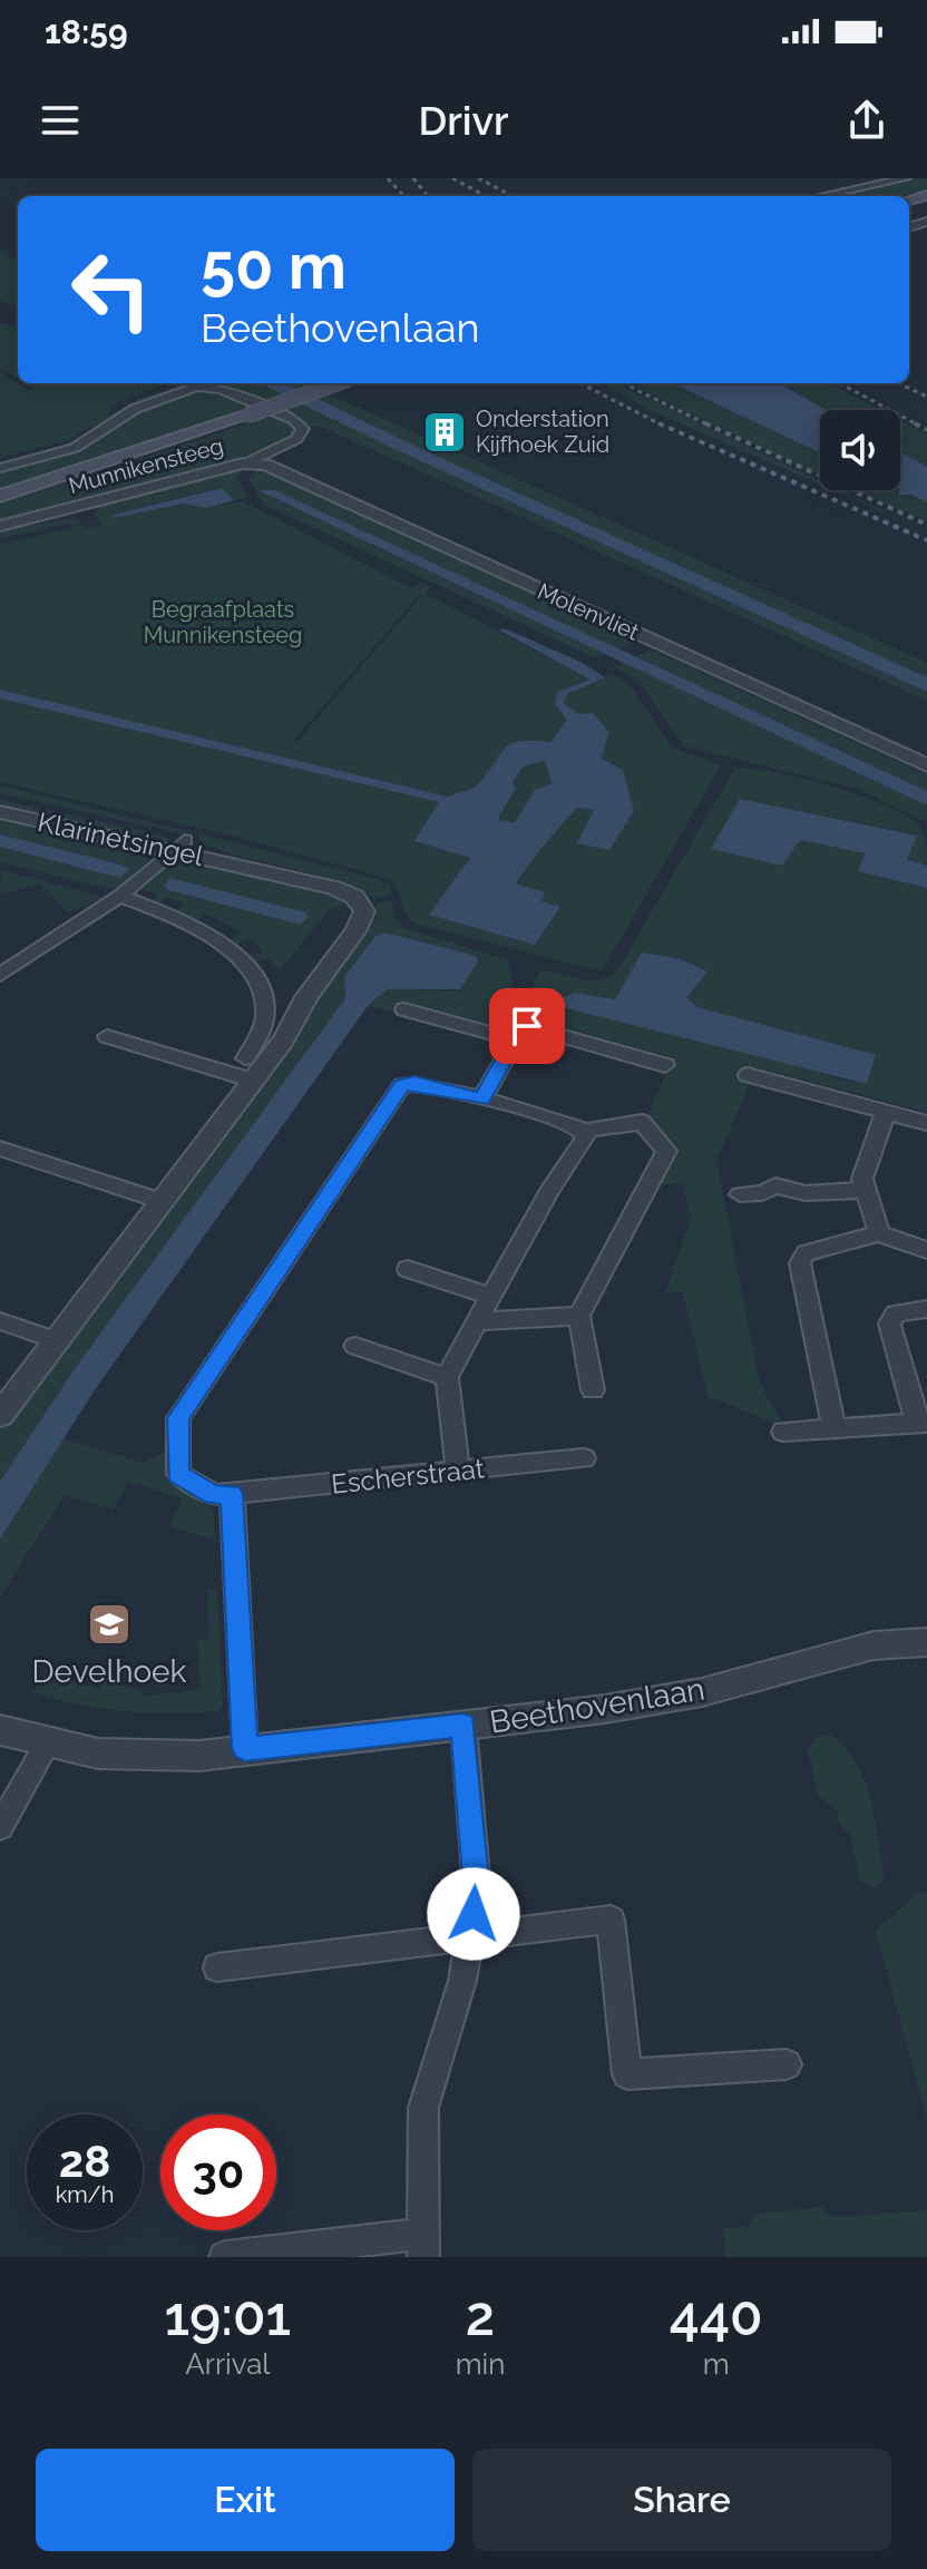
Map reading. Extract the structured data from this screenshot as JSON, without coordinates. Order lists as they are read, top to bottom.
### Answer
{
  "streets": {
    "main road": ["Munnikensteeg"],
    "street": [
      "Molenvliet",
      "Klarinetsingel",
      "Escherstraat",
      "Beethovenlaan"
    ]
  },
  "crossings": [
    ["Munnikensteeg", "Molenvliet"]
  ],
  "parks": ["Begraafplaats Munnikensteeg"],
  "places": {
    "building": ["Onderstation Kijfhoek Zuid"],
    "school or university": ["Develhoek"]
  },
  "page": {
    "status": "18:59",
    "header": "Drivr",
    "turn": ["50 m", "Beethovenlaan"],
    "speed": "28 km/h",
    "limit": "30",
    "eta": [
      "19:01",
      "Arrival",
      "2",
      "min",
      "440",
      "m"
    ],
    "buttons": ["Exit", "Share"]
  }
}
